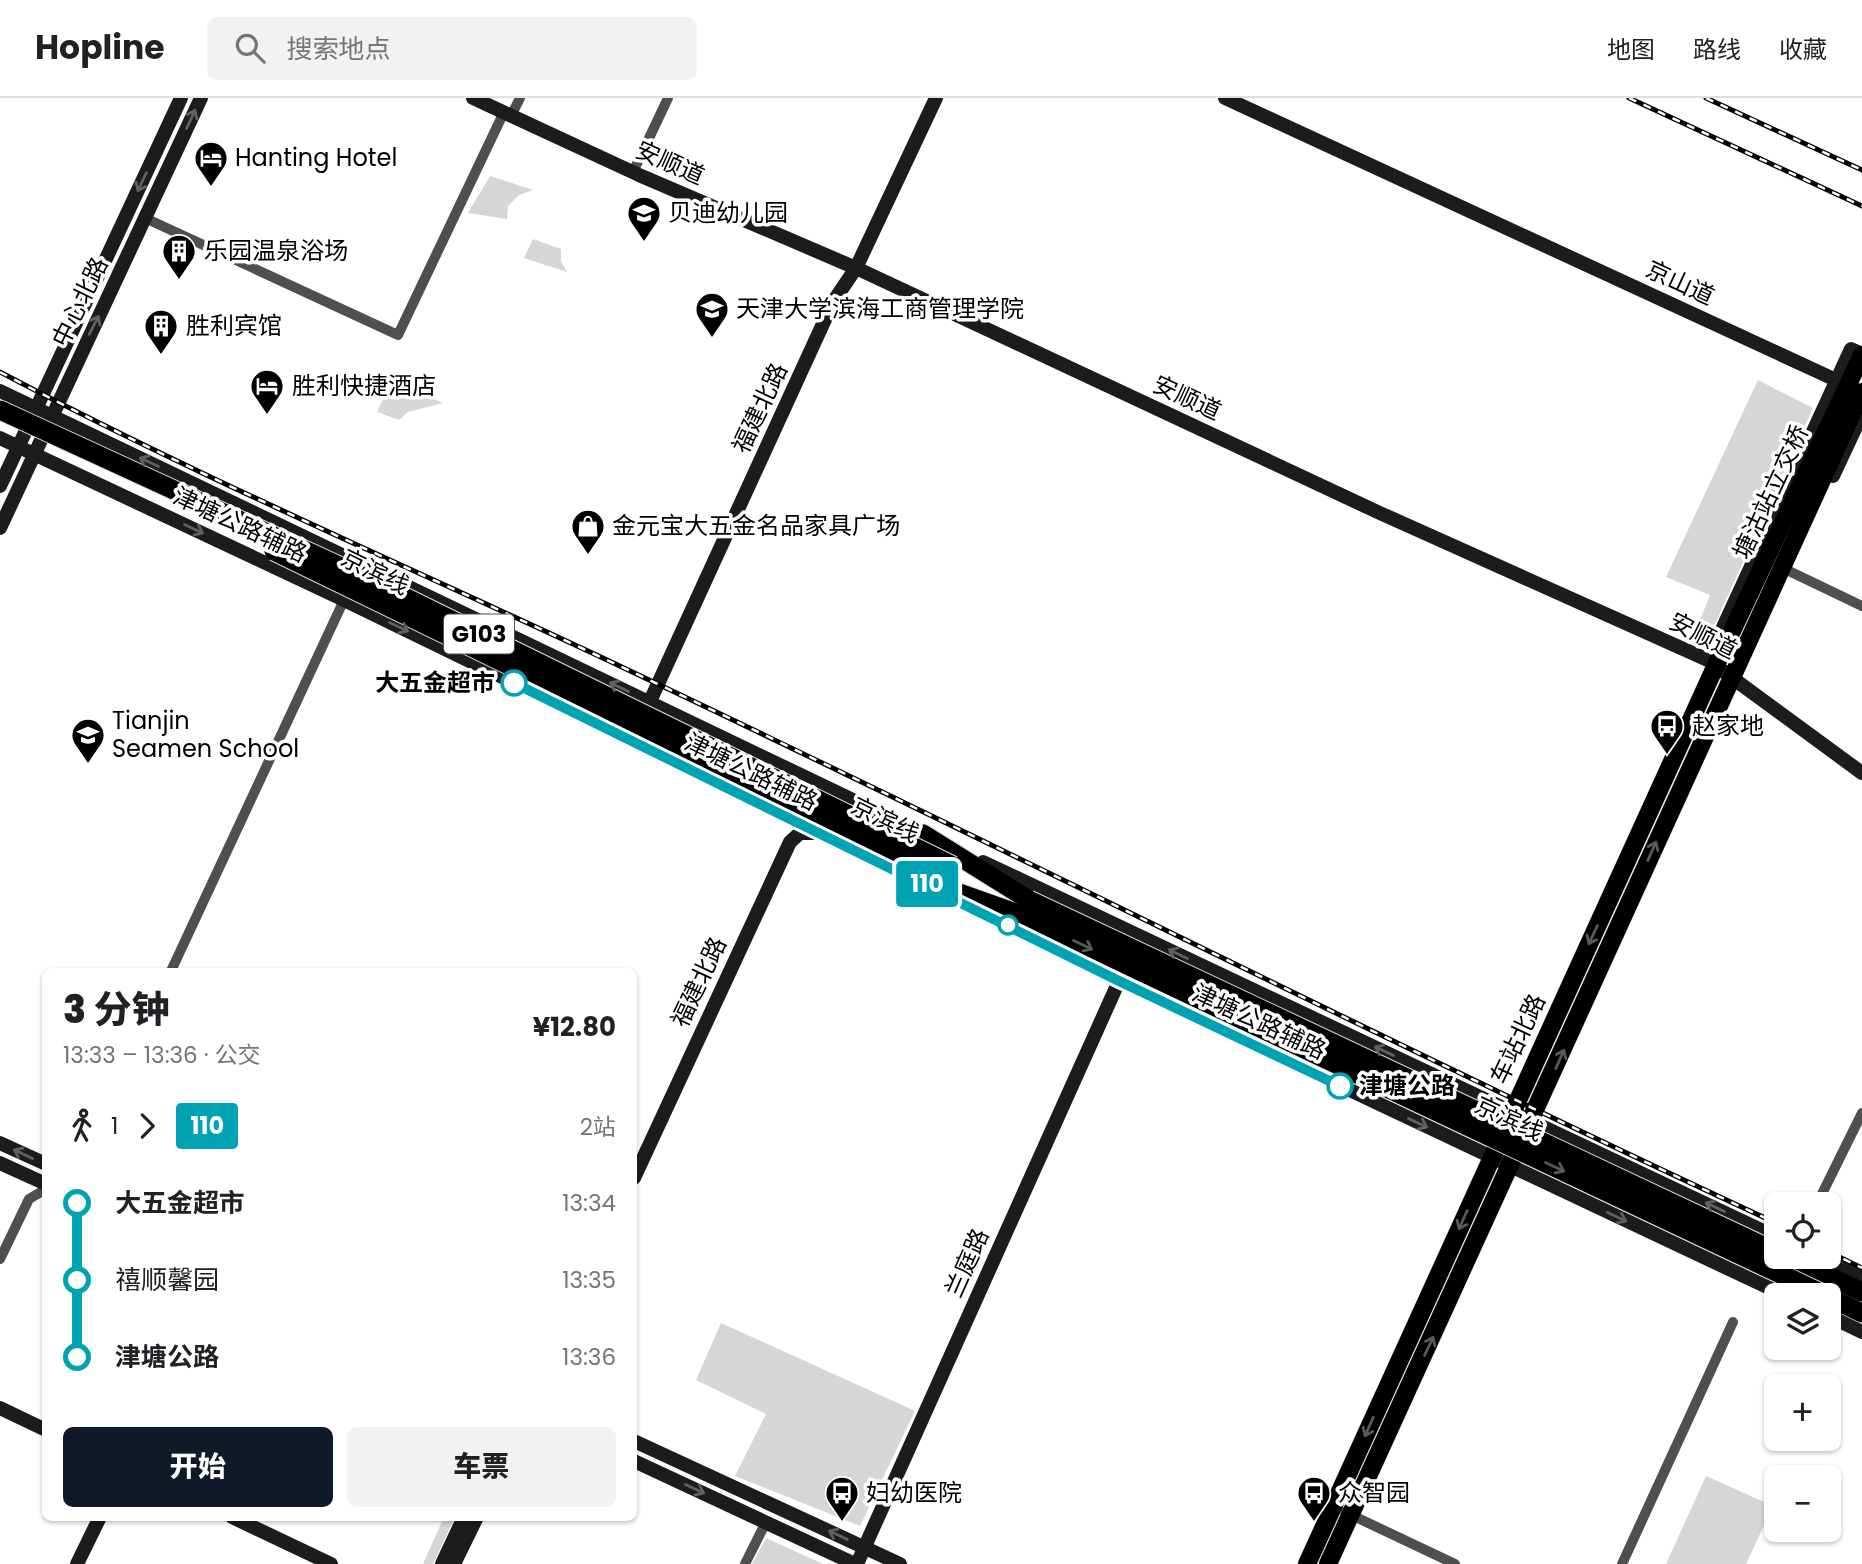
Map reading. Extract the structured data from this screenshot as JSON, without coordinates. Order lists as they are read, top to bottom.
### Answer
{
  "streets": {
    "highway": ["京滨线", "G103"],
    "main road": [
      "安顺道",
      "京山道",
      "中心北路",
      "福建北路",
      "塘沽站立交桥",
      "津塘公路辅路",
      "车站北路",
      "兰庭路"
    ]
  },
  "crossings": [
    ["安顺道", "福建北路"],
    ["安顺道", "塘沽站立交桥"],
    ["安顺道", "车站北路"],
    ["中心北路", "津塘公路辅路"],
    ["福建北路", "津塘公路辅路"],
    ["塘沽站立交桥", "车站北路"],
    ["津塘公路辅路", "G103"],
    ["津塘公路辅路", "车站北路"],
    ["津塘公路辅路", "兰庭路"],
    ["京滨线", "G103"]
  ],
  "places": {
    "hotel": ["Hanting Hotel", "胜利快捷酒店"],
    "school or university": ["贝迪幼儿园", "天津大学滨海工商管理学院", "Tianjin Seamen School"],
    "building": ["乐园温泉浴场", "胜利宾馆"],
    "shop": ["金元宝大五金名品家具广场"],
    "other": ["大五金超市", "津塘公路"],
    "bus stop": ["赵家地", "妇幼医院", "众智园"]
  },
  "lines": ["bus line 110"],
  "page": {
    "header": "Hopline",
    "search": "搜索地点",
    "nav": ["地图", "路线", "收藏"],
    "on_map": "110",
    "heading": ["3 分钟", "13:33 – 13:36 · 公交", "¥12.80"],
    "legs": ["1", "110", "2站"],
    "list": [
      {
        "name": "大五金超市",
        "value": "13:34"
      },
      {
        "name": "禧顺馨园",
        "value": "13:35"
      },
      {
        "name": "津塘公路",
        "value": "13:36"
      }
    ],
    "map_buttons": ["+", "−"],
    "buttons": ["开始", "车票"]
  }
}
